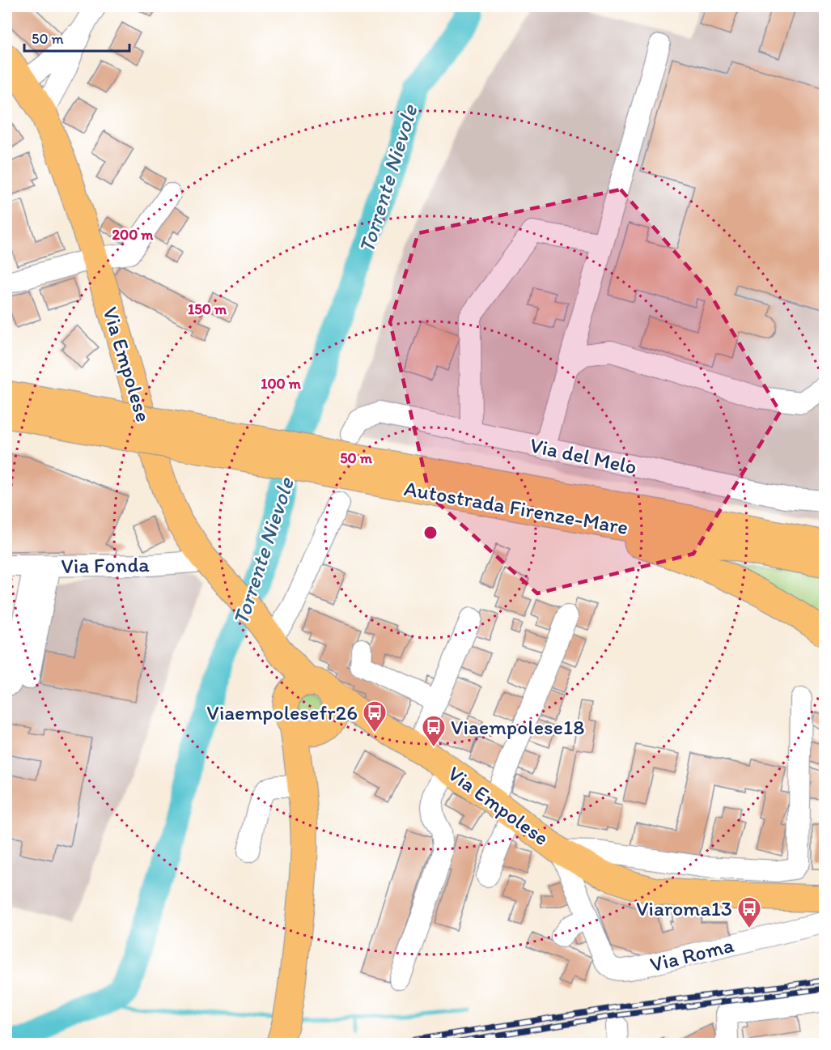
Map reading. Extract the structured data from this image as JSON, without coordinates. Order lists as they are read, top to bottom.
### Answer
{
  "streets": {
    "main road": ["Via Empolese", "Autostrada Firenze-Mare"],
    "street": ["Via del Melo", "Via Fonda", "Via Roma"]
  },
  "crossings": [
    ["Via Empolese", "Via Fonda"]
  ],
  "water": ["Torrente Nievole"],
  "places": {
    "bus stop": ["Viaempolesefr26", "Viaempolese18", "Viaroma13"]
  },
  "scale_bar": "50 m",
  "rings": [
    "200 m",
    "150 m",
    "100 m",
    "50 m"
  ]
}
